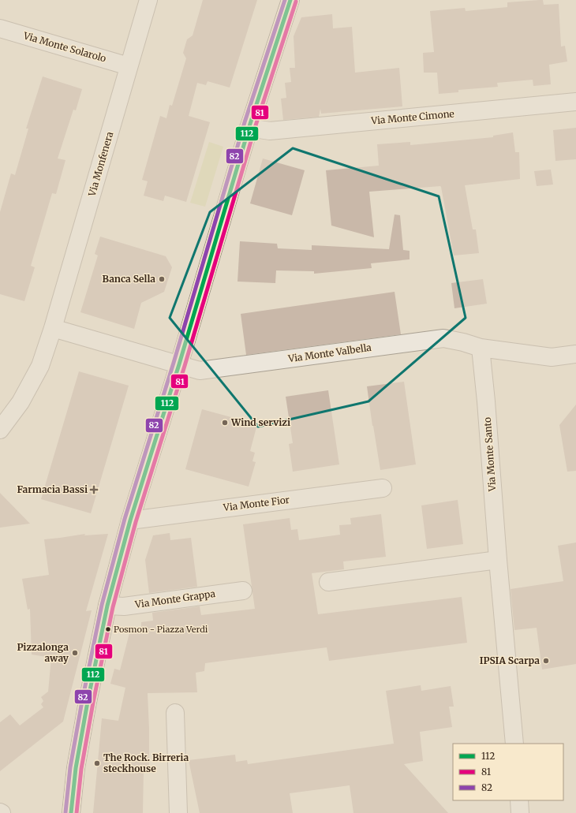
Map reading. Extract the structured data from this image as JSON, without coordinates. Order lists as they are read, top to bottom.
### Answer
{
  "streets": {
    "street": [
      "Via Monte Solarolo",
      "Via Monte Cimone",
      "Via Monfenera",
      "Via Monte Valbella",
      "Via Monte Santo",
      "Via Monte Fior",
      "Via Monte Grappa"
    ]
  },
  "crossings": [
    ["Via Monte Solarolo", "Via Monfenera"],
    ["Via Monte Valbella", "Via Monte Santo"]
  ],
  "places": {
    "other": [
      "Banca Sella",
      "Wind servizi",
      "Posmon - Piazza Verdi",
      "Pizzalonga away",
      "IPSIA Scarpa",
      "The Rock. Birreria steckhouse"
    ],
    "health": ["Farmacia Bassi"]
  },
  "lines": ["transit line 112", "transit line 82", "transit line 81"],
  "legend": ["112", "81", "82"]
}
